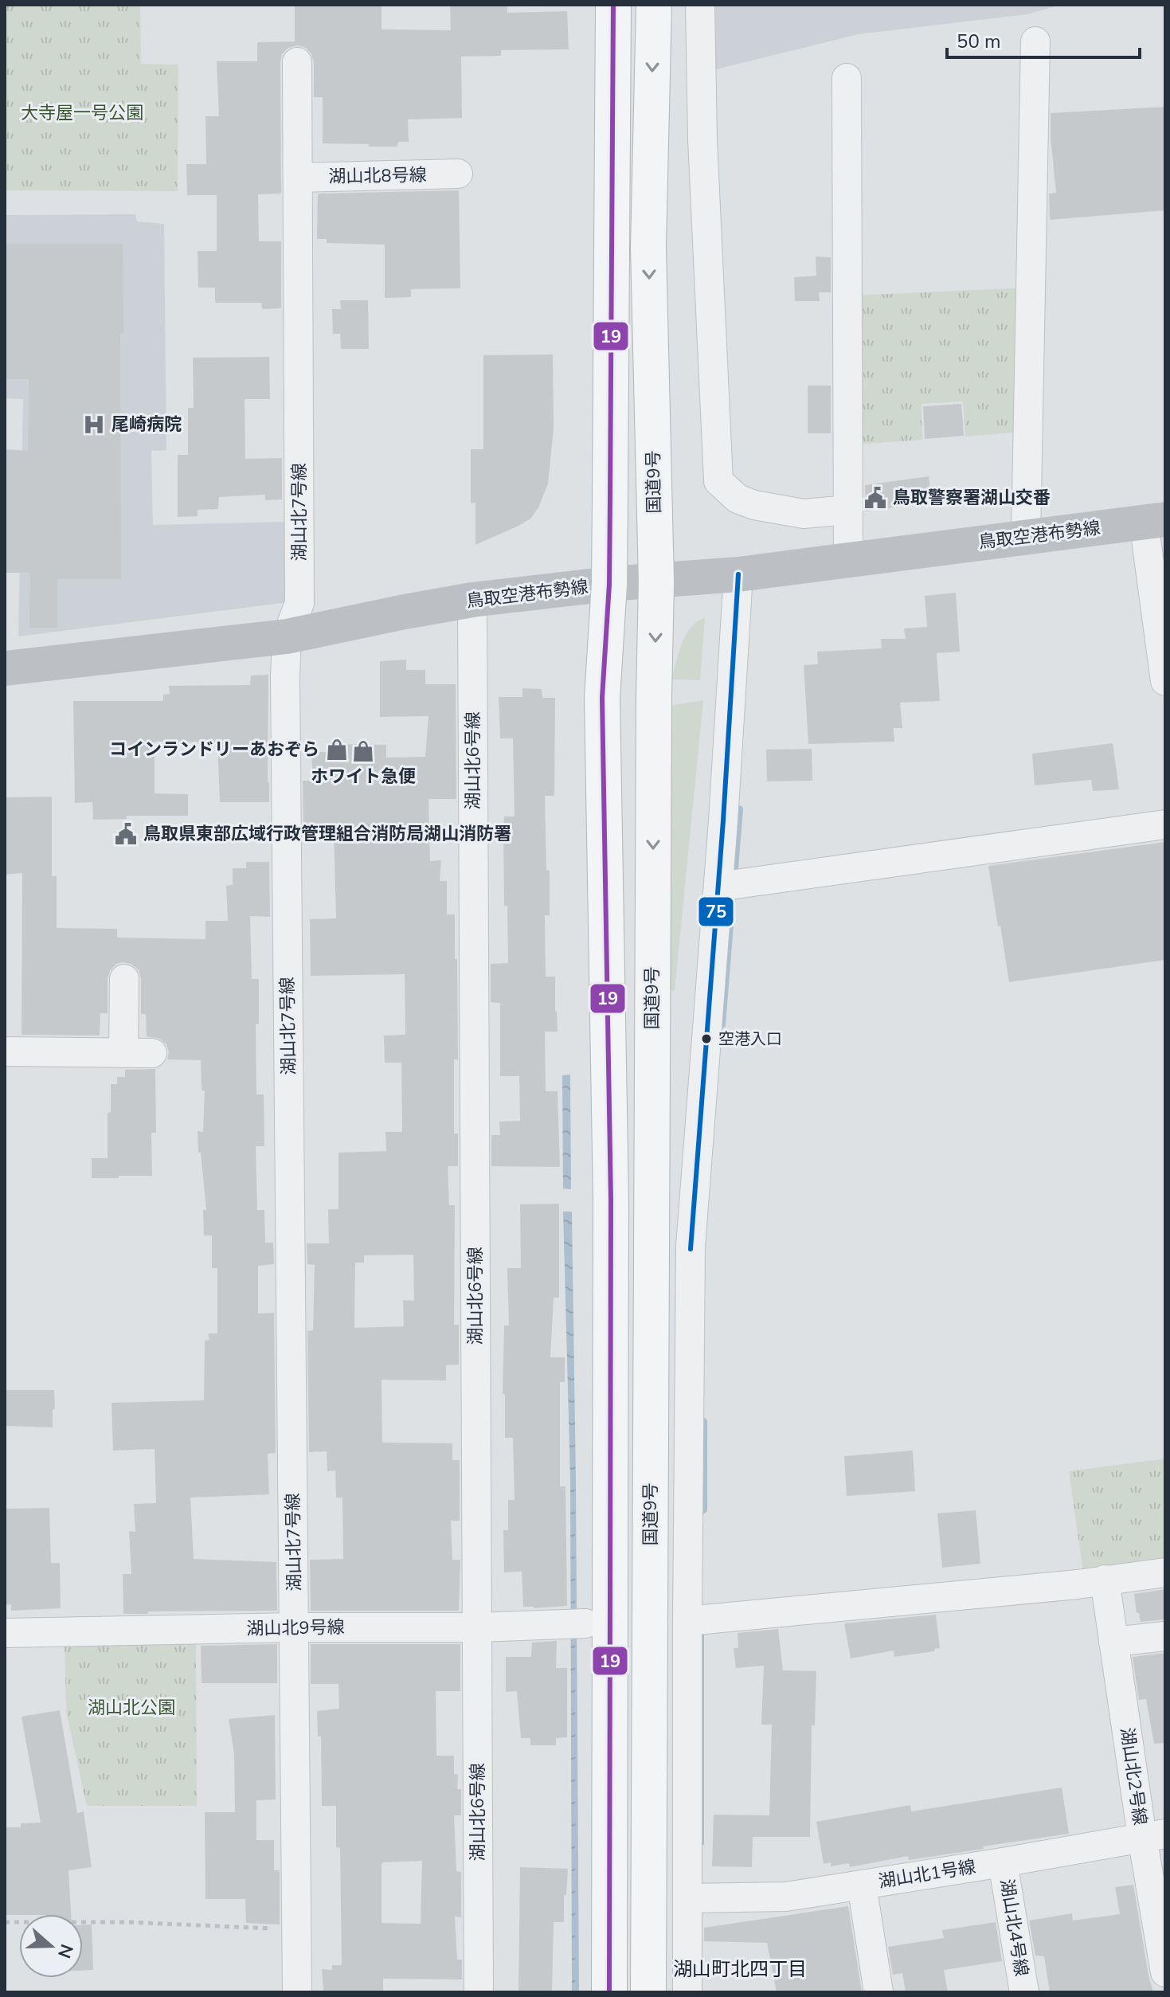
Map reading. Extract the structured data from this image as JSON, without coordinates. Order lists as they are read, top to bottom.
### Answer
{
  "streets": {
    "highway": ["国道9号"],
    "main road": ["鳥取空港布勢線"],
    "street": [
      "湖山北8号線",
      "湖山北7号線",
      "湖山北6号線",
      "湖山北9号線",
      "湖山北2号線",
      "湖山北1号線",
      "湖山北4号線"
    ]
  },
  "crossings": [
    ["湖山北8号線", "湖山北7号線"],
    ["国道9号", "鳥取空港布勢線"],
    ["湖山北7号線", "鳥取空港布勢線"],
    ["湖山北7号線", "湖山北9号線"],
    ["鳥取空港布勢線", "湖山北6号線"],
    ["湖山北6号線", "湖山北9号線"],
    ["湖山北2号線", "湖山北1号線"],
    ["湖山北1号線", "湖山北4号線"]
  ],
  "districts": ["湖山町北四丁目"],
  "parks": ["大寺屋一号公園", "湖山北公園"],
  "places": {
    "hospital": ["尾崎病院"],
    "public building": ["鳥取警察署湖山交番", "鳥取県東部広域行政管理組合消防局湖山消防署"],
    "shop": ["コインランドリーあおぞら", "ホワイト急便"],
    "other": ["空港入口"]
  },
  "lines": ["transit line 19", "transit line 75"],
  "scale_bar": "50 m",
  "north": "right"
}
